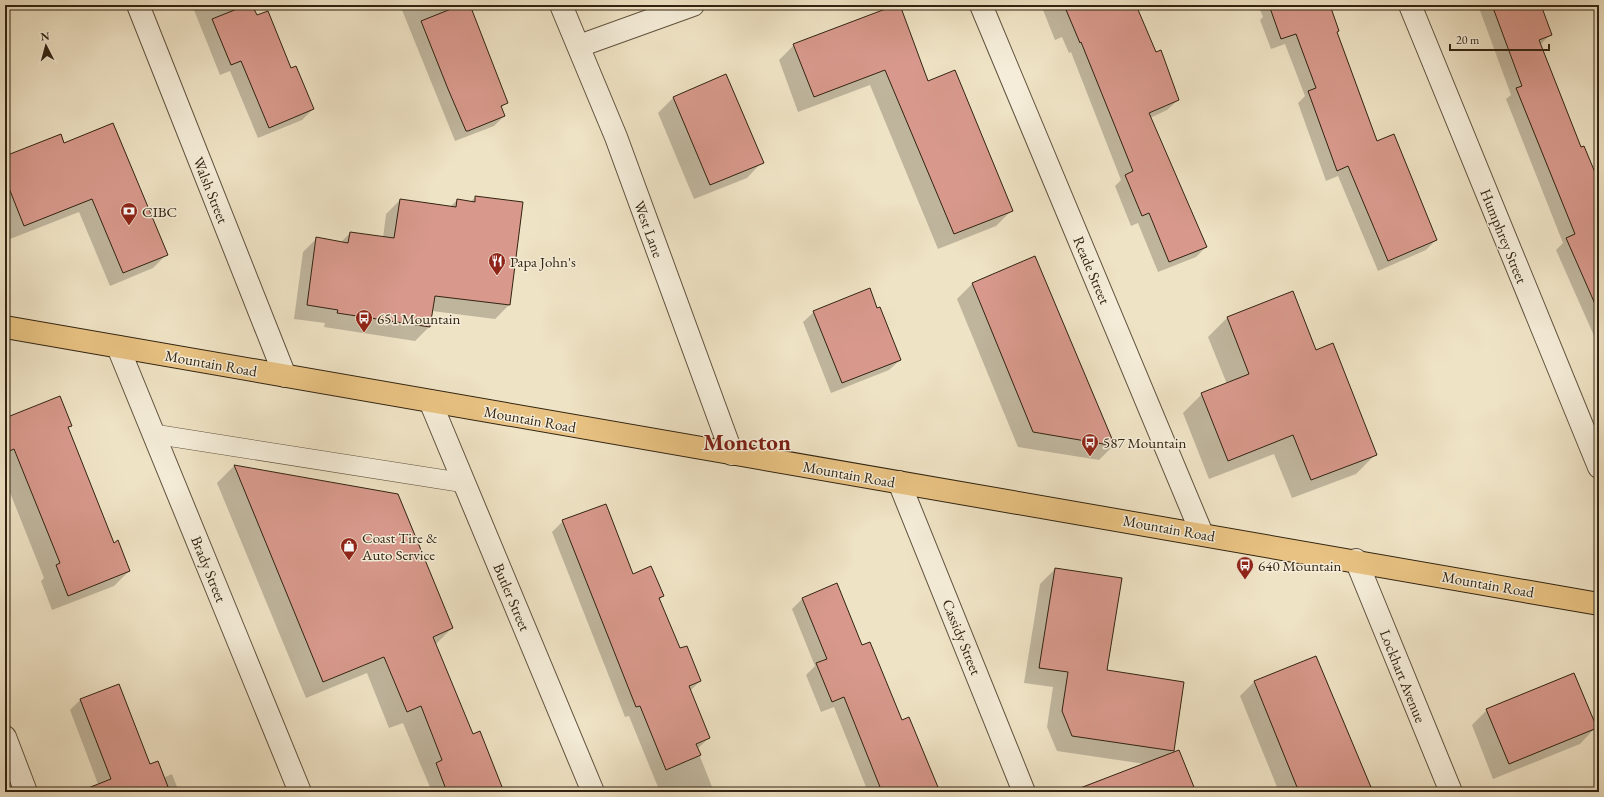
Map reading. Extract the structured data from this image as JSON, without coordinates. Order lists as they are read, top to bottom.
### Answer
{
  "streets": {
    "main road": ["Mountain Road"],
    "street": [
      "Walsh Street",
      "West Lane",
      "Humphrey Street",
      "Reade Street",
      "Brady Street",
      "Butler Street",
      "Cassidy Street",
      "Lockhart Avenue"
    ]
  },
  "crossings": [
    ["Walsh Street", "Mountain Road"],
    ["West Lane", "Mountain Road"],
    ["Reade Street", "Mountain Road"],
    ["Mountain Road", "Brady Street"],
    ["Mountain Road", "Butler Street"],
    ["Mountain Road", "Cassidy Street"],
    ["Mountain Road", "Lockhart Avenue"]
  ],
  "districts": ["Moncton"],
  "places": {
    "bank": ["CIBC"],
    "restaurant": ["Papa John's"],
    "bus stop": ["651 Mountain", "587 Mountain", "640 Mountain"],
    "shop": ["Coast Tire & Auto Service"]
  },
  "scale_bar": "20 m",
  "north": "top"
}
